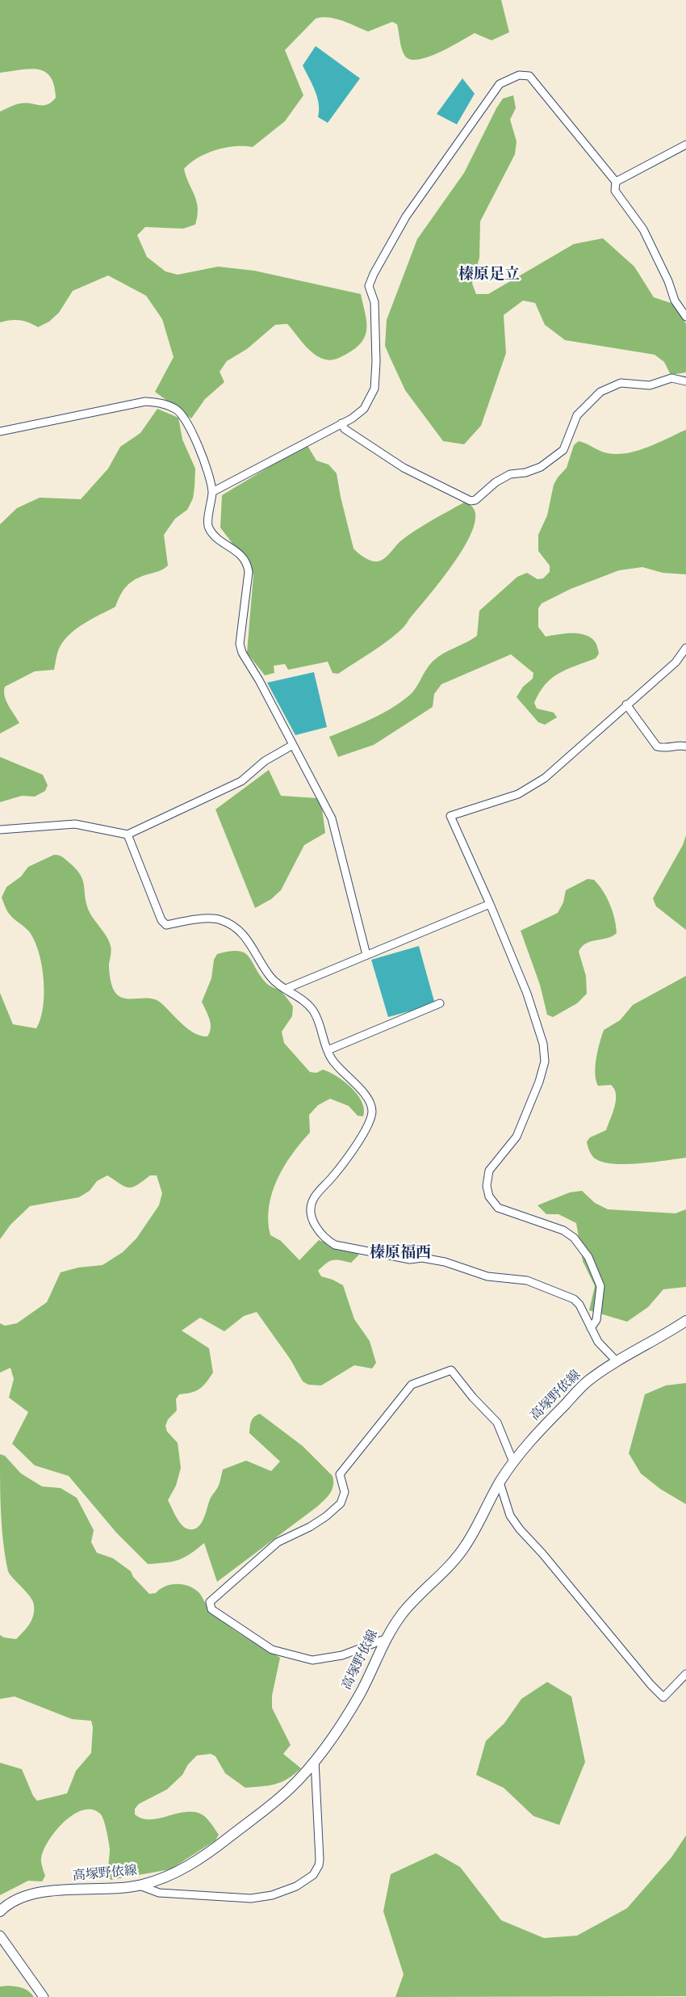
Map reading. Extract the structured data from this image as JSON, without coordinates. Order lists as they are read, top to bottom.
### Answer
{
  "streets": {
    "main road": ["高塚野依線"]
  },
  "districts": ["榛原足立", "榛原福西"]
}
